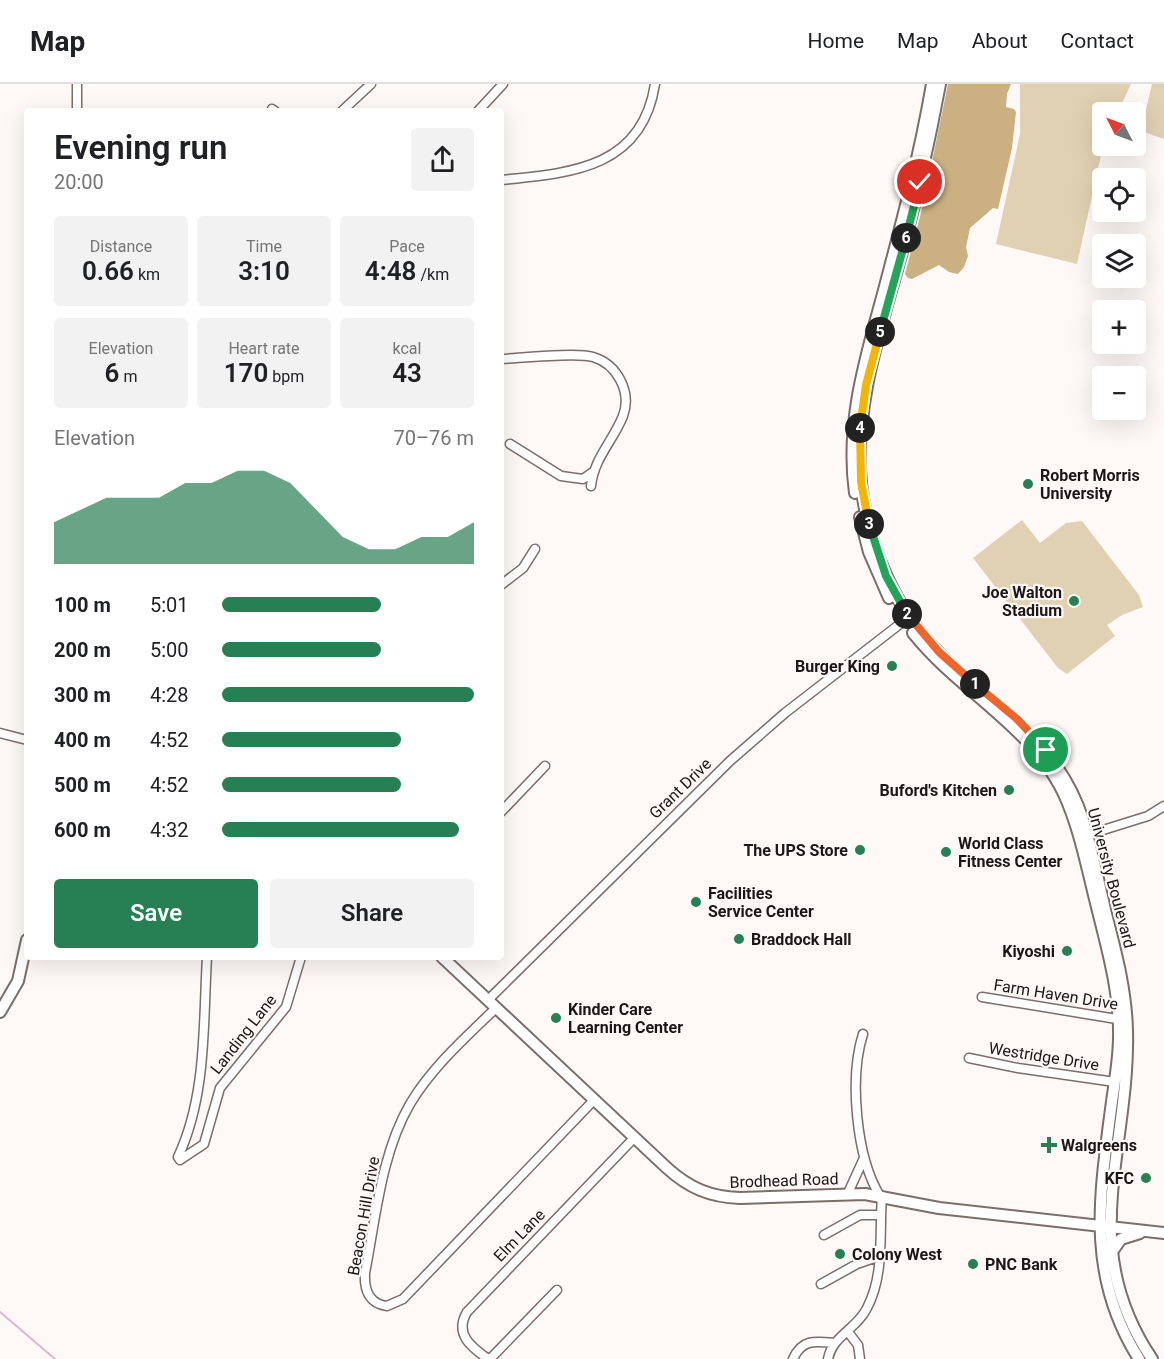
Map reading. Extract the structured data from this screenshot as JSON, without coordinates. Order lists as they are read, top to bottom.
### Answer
{
  "streets": {
    "main road": ["University Boulevard", "Brodhead Road"],
    "street": [
      "Grant Drive",
      "Farm Haven Drive",
      "Landing Lane",
      "Westridge Drive",
      "Beacon Hill Drive",
      "Elm Lane"
    ]
  },
  "crossings": [
    ["Grant Drive", "University Boulevard"],
    ["Grant Drive", "Brodhead Road"],
    ["Grant Drive", "Beacon Hill Drive"],
    ["University Boulevard", "Farm Haven Drive"],
    ["University Boulevard", "Westridge Drive"],
    ["University Boulevard", "Brodhead Road"],
    ["Brodhead Road", "Beacon Hill Drive"],
    ["Brodhead Road", "Elm Lane"]
  ],
  "places": {
    "other": [
      "Robert Morris University",
      "Joe Walton Stadium",
      "Burger King",
      "Buford's Kitchen",
      "The UPS Store",
      "World Class Fitness Center",
      "Facilities Service Center",
      "Braddock Hall",
      "Kiyoshi",
      "Kinder Care Learning Center",
      "KFC",
      "Colony West",
      "PNC Bank"
    ],
    "health": ["Walgreens"]
  },
  "north": "top left",
  "page": {
    "header": "Map",
    "nav": [
      "Home",
      "Map",
      "About",
      "Contact"
    ],
    "map_buttons": ["+", "−"],
    "heading": ["Evening run", "20:00"],
    "stats": [
      ["Distance", "0.66 km"],
      ["Time", "3:10"],
      ["Pace", "4:48 /km"],
      ["Elevation", "6 m"],
      ["Heart rate", "170 bpm"],
      ["kcal", "43"]
    ],
    "pins": [
      "6",
      "5",
      "4",
      "3",
      "2",
      "1"
    ],
    "chart": ["Elevation", "70–76 m"],
    "list": [
      {
        "name": "100 m",
        "note": "5:01"
      },
      {
        "name": "200 m",
        "note": "5:00"
      },
      {
        "name": "300 m",
        "note": "4:28"
      },
      {
        "name": "400 m",
        "note": "4:52"
      },
      {
        "name": "500 m",
        "note": "4:52"
      },
      {
        "name": "600 m",
        "note": "4:32"
      }
    ],
    "buttons": ["Save", "Share"]
  }
}
